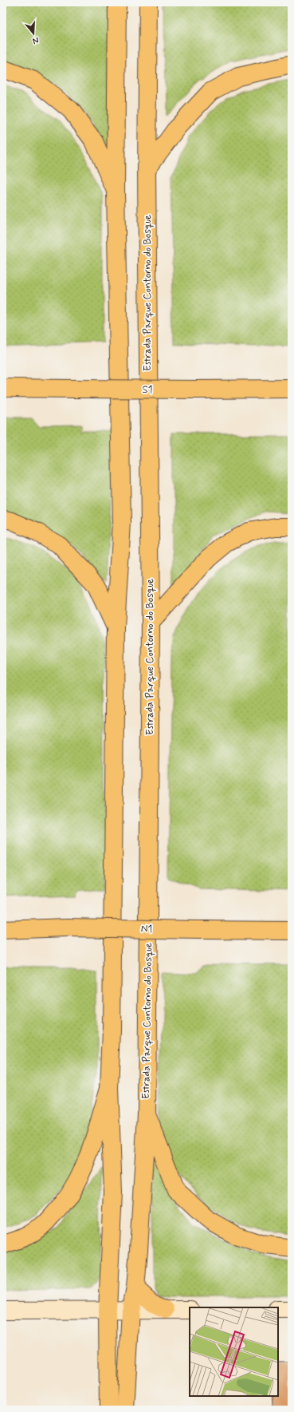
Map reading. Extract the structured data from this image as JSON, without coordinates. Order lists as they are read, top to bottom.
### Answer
{
  "streets": {
    "main road": ["Estrada Parque Contorno do Bosque", "S1", "N1"]
  },
  "north": "bottom"
}
